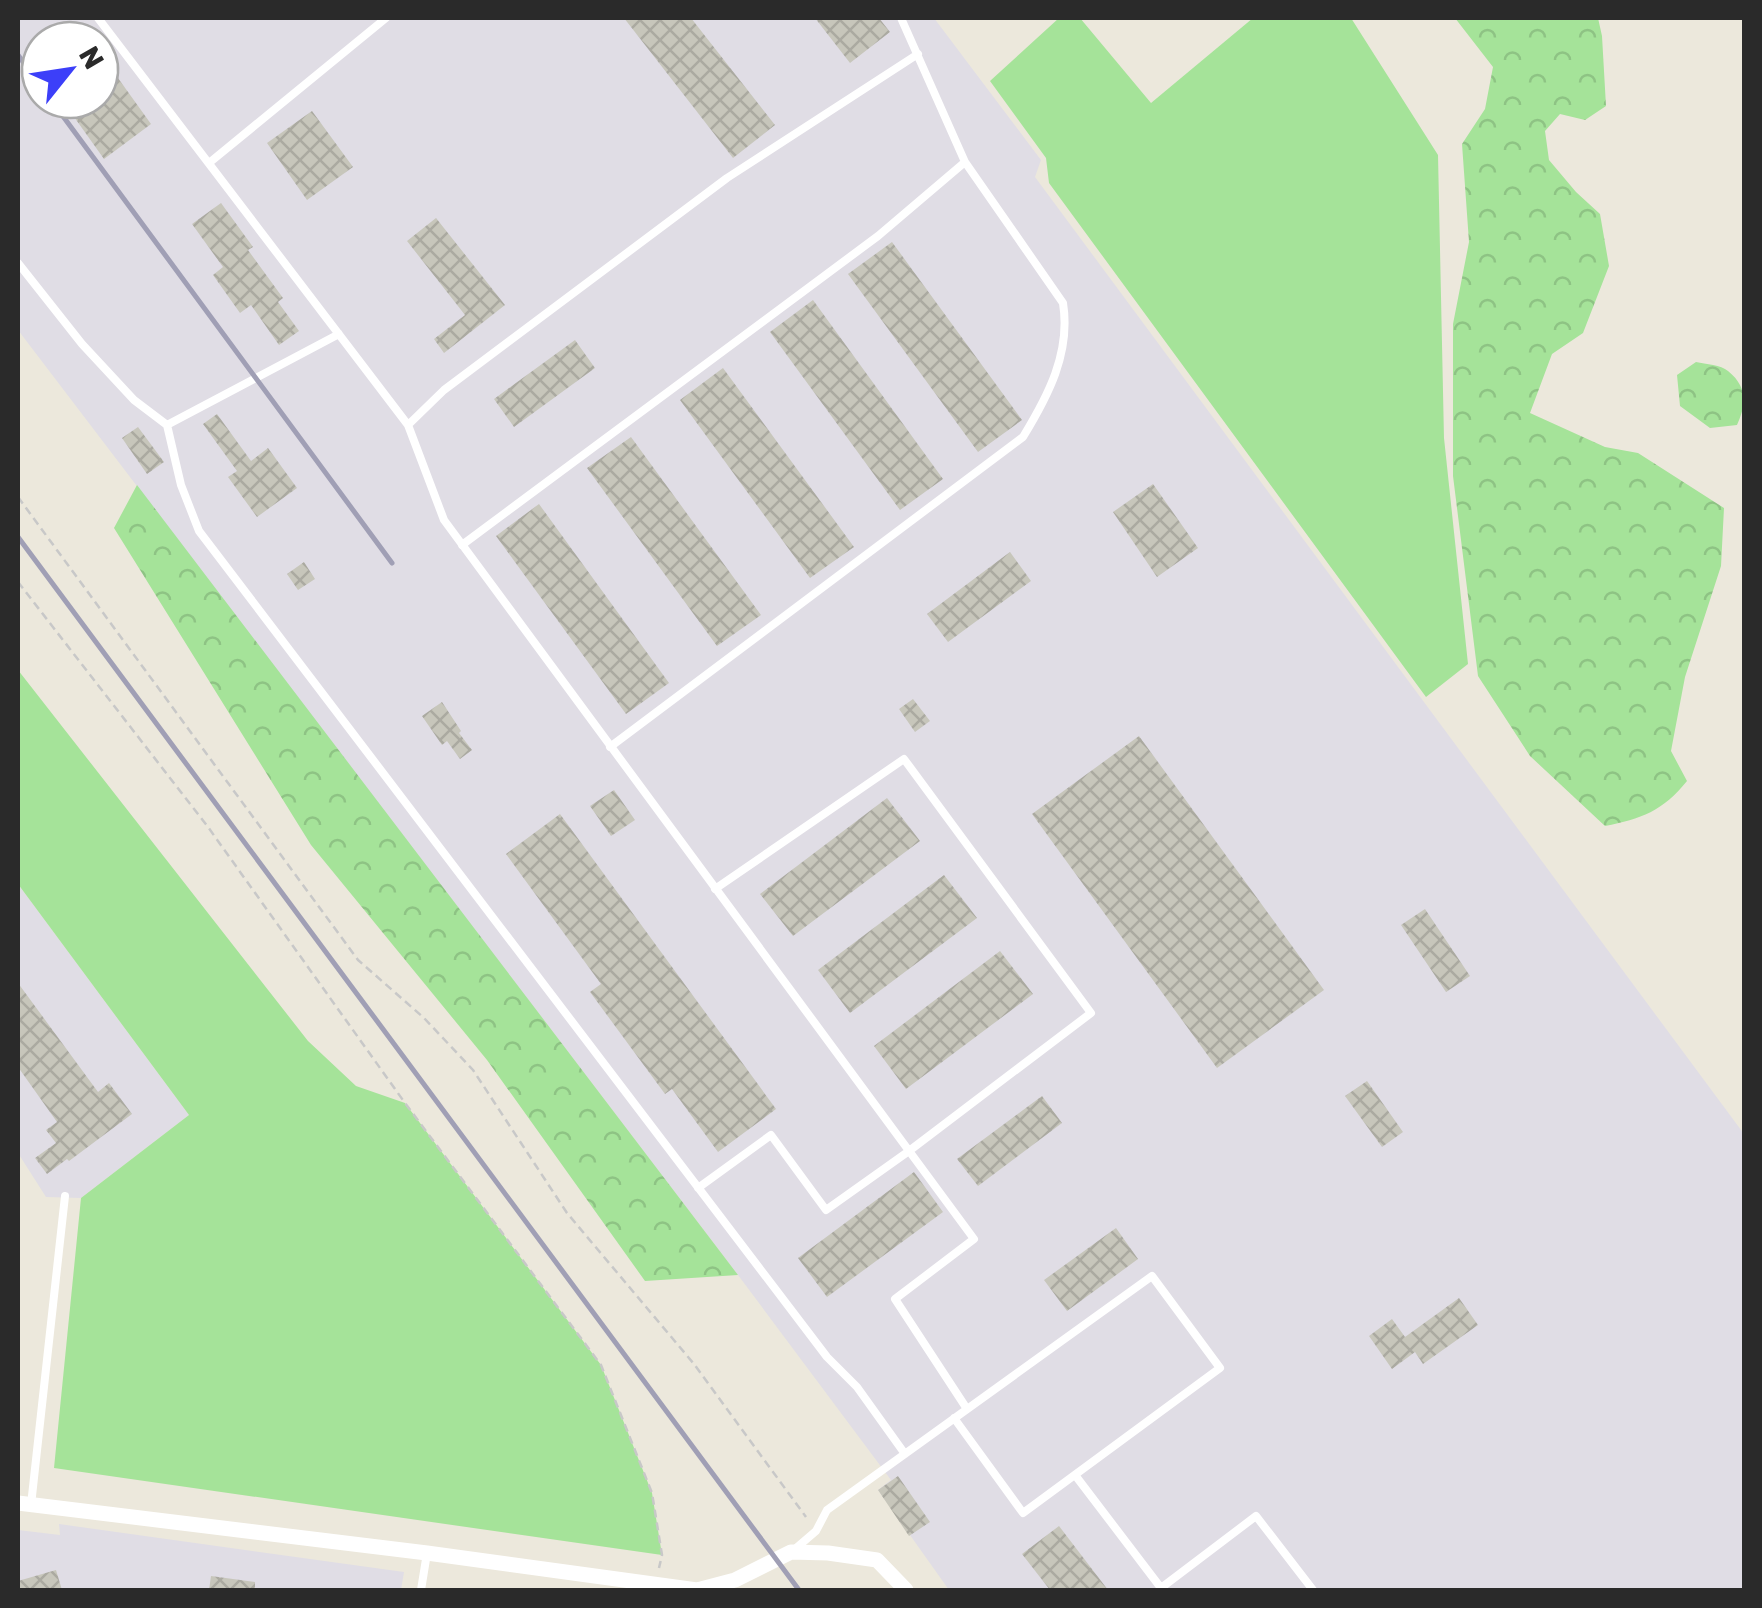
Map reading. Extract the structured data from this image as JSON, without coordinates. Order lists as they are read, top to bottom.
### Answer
{
  "north": "top right"
}
